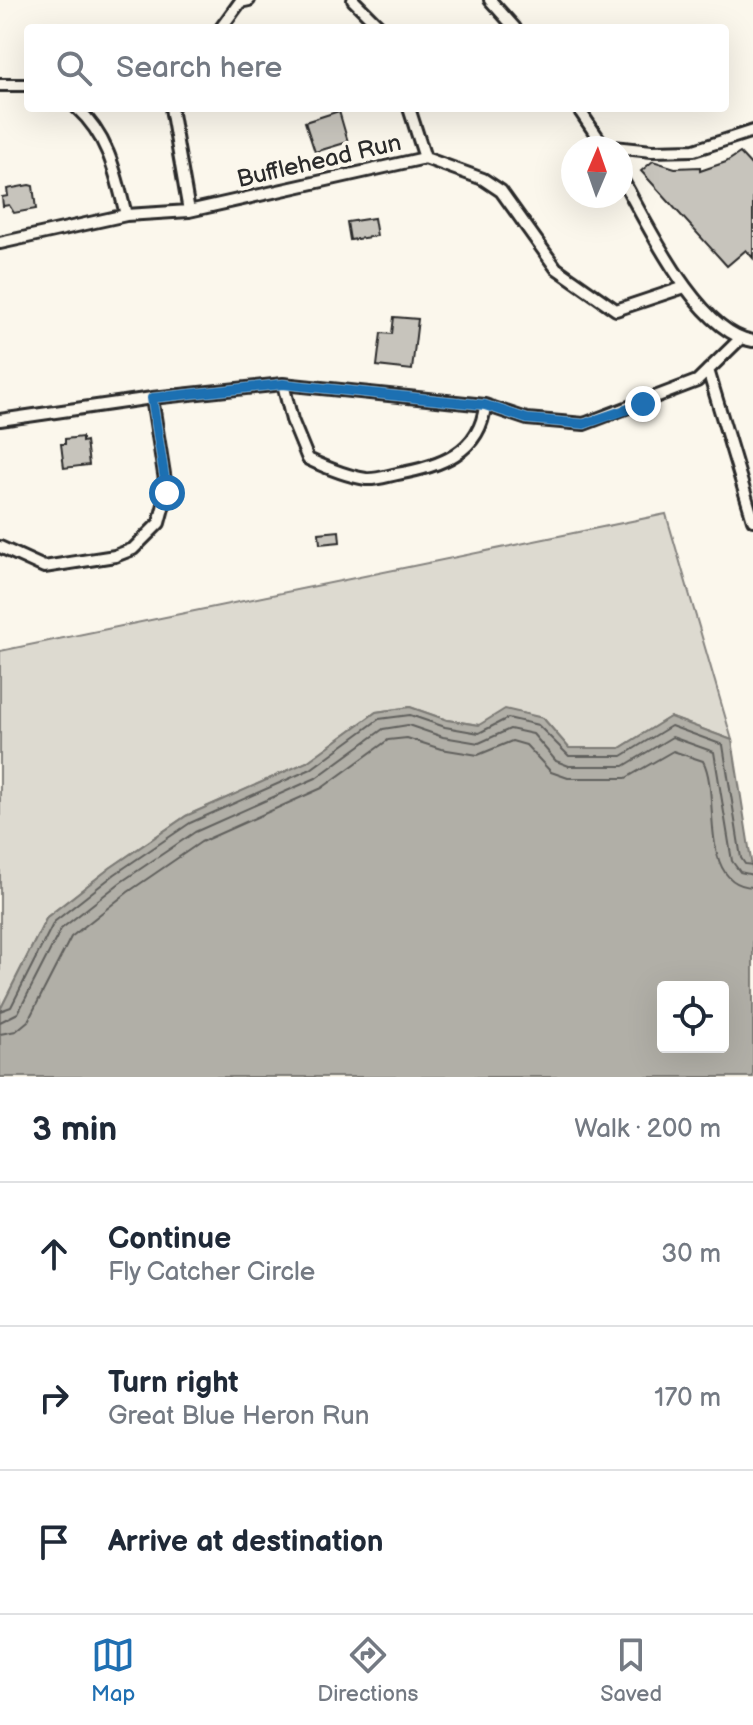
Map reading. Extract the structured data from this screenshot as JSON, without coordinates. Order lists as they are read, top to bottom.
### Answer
{
  "streets": {
    "lane": ["Bufflehead Run"]
  },
  "north": "top",
  "page": {
    "search": "Search here",
    "heading": ["3 min", "Walk · 200 m"],
    "list": [
      ["Continue", "Fly Catcher Circle", "30 m"],
      ["Turn right", "Great Blue Heron Run", "170 m"],
      "Arrive at destination"
    ],
    "nav": ["Map", "Directions", "Saved"]
  }
}
